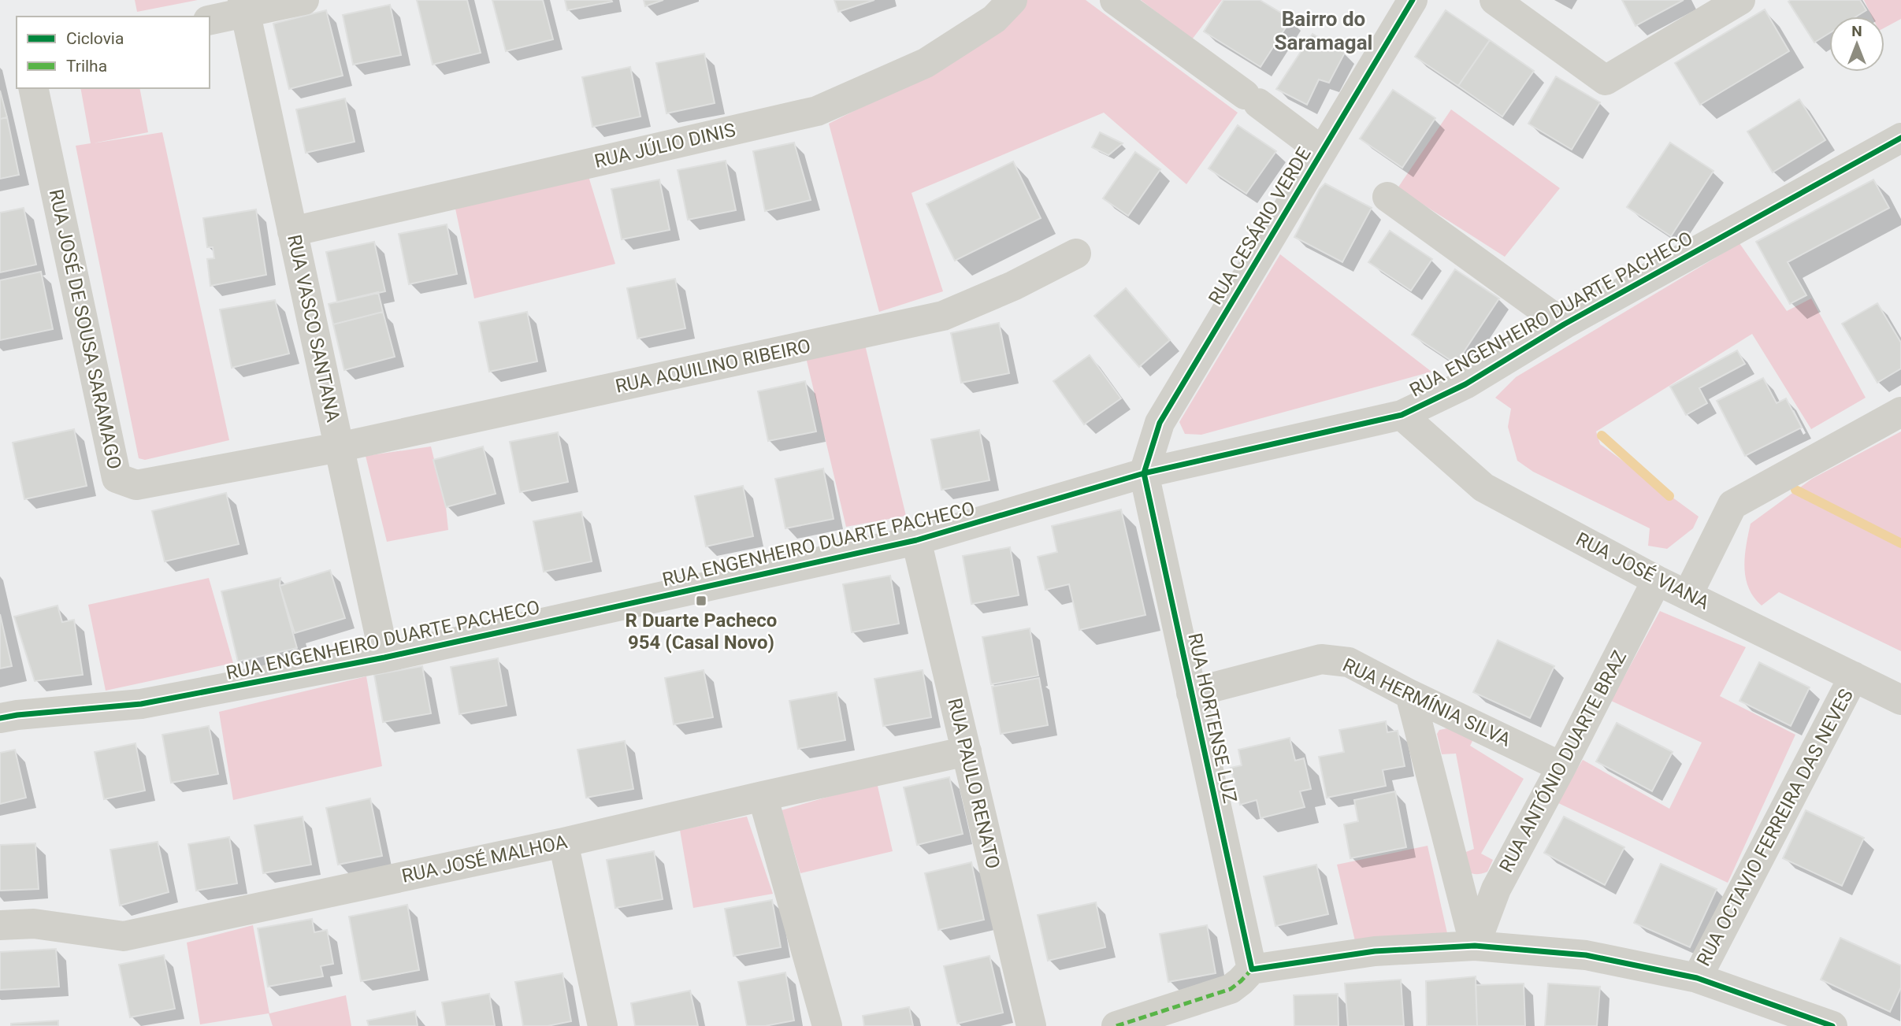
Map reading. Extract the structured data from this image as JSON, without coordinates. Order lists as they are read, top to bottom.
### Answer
{
  "streets": {
    "street": [
      "RUA JÚLIO DINIS",
      "RUA CESÁRIO VERDE",
      "RUA ENGENHEIRO DUARTE PACHECO",
      "RUA VASCO SANTANA",
      "RUA JOSÉ DE SOUSA SARAMAGO",
      "RUA AQUILINO RIBEIRO",
      "RUA JOSÉ VIANA",
      "RUA HERMÍNIA SILVA",
      "RUA HORTENSE LUZ",
      "RUA ANTÓNIO DUARTE BRAZ",
      "RUA PAULO RENATO",
      "RUA OCTAVIO FERREIRA DAS NEVES",
      "RUA JOSÉ MALHOA"
    ]
  },
  "crossings": [
    ["RUA JÚLIO DINIS", "RUA VASCO SANTANA"],
    ["RUA CESÁRIO VERDE", "RUA ENGENHEIRO DUARTE PACHECO"],
    ["RUA CESÁRIO VERDE", "RUA HORTENSE LUZ"],
    ["RUA ENGENHEIRO DUARTE PACHECO", "RUA VASCO SANTANA"],
    ["RUA ENGENHEIRO DUARTE PACHECO", "RUA JOSÉ VIANA"],
    ["RUA ENGENHEIRO DUARTE PACHECO", "RUA HORTENSE LUZ"],
    ["RUA ENGENHEIRO DUARTE PACHECO", "RUA PAULO RENATO"],
    ["RUA VASCO SANTANA", "RUA JOSÉ DE SOUSA SARAMAGO"],
    ["RUA VASCO SANTANA", "RUA AQUILINO RIBEIRO"],
    ["RUA JOSÉ DE SOUSA SARAMAGO", "RUA AQUILINO RIBEIRO"],
    ["RUA JOSÉ VIANA", "RUA ANTÓNIO DUARTE BRAZ"],
    ["RUA JOSÉ VIANA", "RUA OCTAVIO FERREIRA DAS NEVES"],
    ["RUA HERMÍNIA SILVA", "RUA HORTENSE LUZ"],
    ["RUA HERMÍNIA SILVA", "RUA ANTÓNIO DUARTE BRAZ"],
    ["RUA PAULO RENATO", "RUA JOSÉ MALHOA"]
  ],
  "districts": ["Bairro do Saramagal"],
  "places": {
    "transit": ["R Duarte Pacheco 954 (Casal Novo)"]
  },
  "legend": ["Ciclovia", "Trilha"],
  "north": "top"
}
